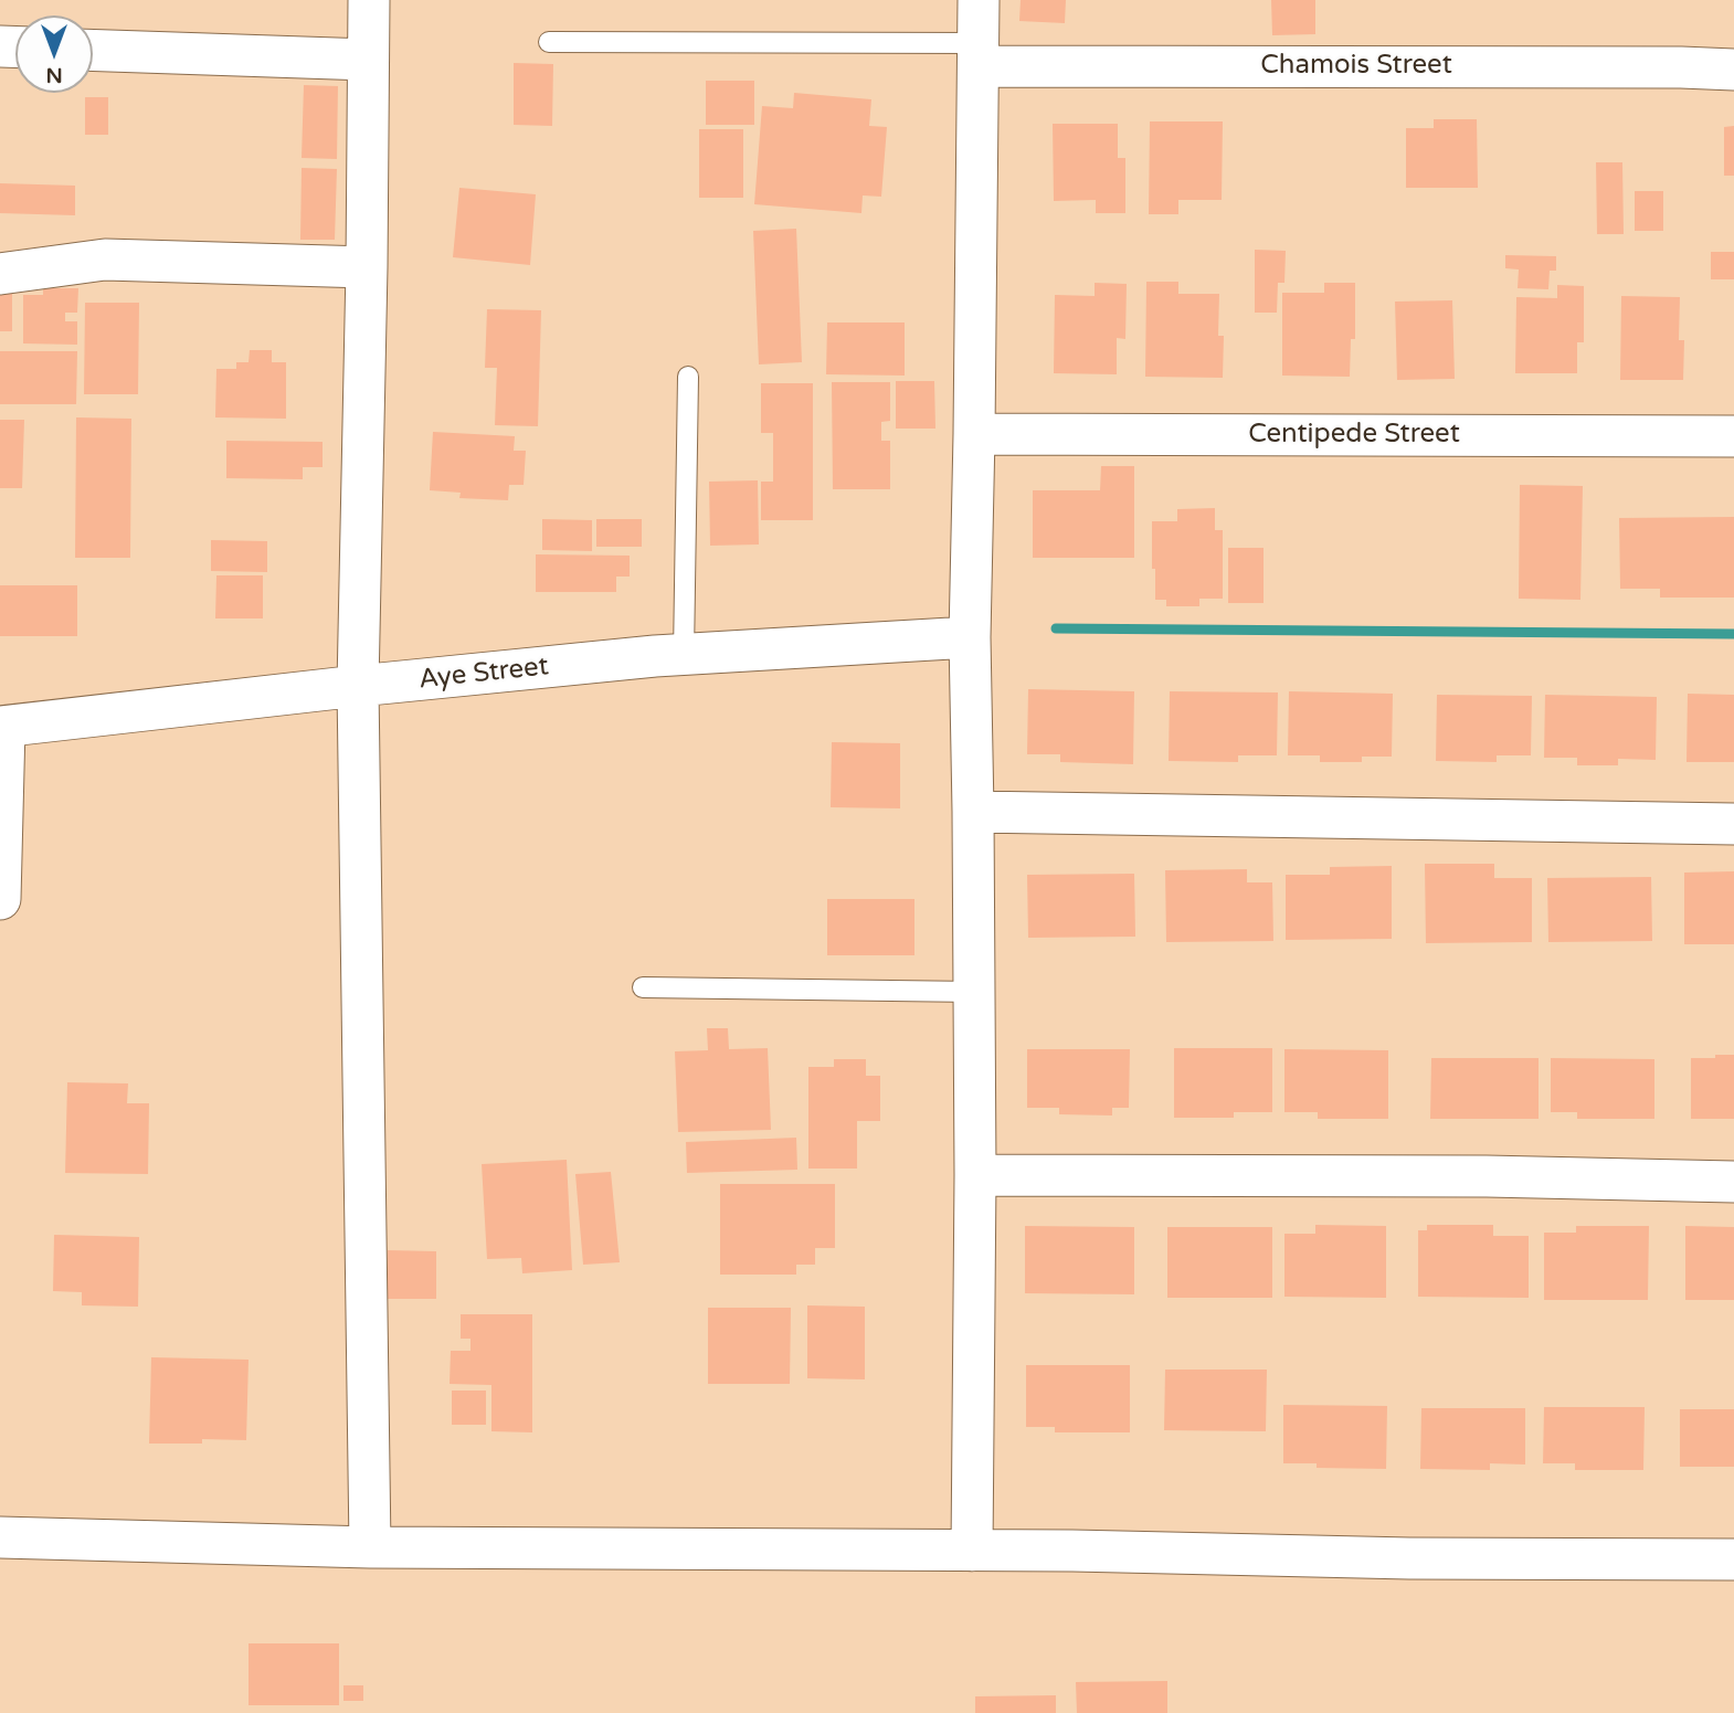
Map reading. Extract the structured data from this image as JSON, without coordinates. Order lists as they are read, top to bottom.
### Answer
{
  "streets": {
    "street": ["Chamois Street", "Centipede Street", "Aye Street"]
  },
  "north": "bottom"
}
